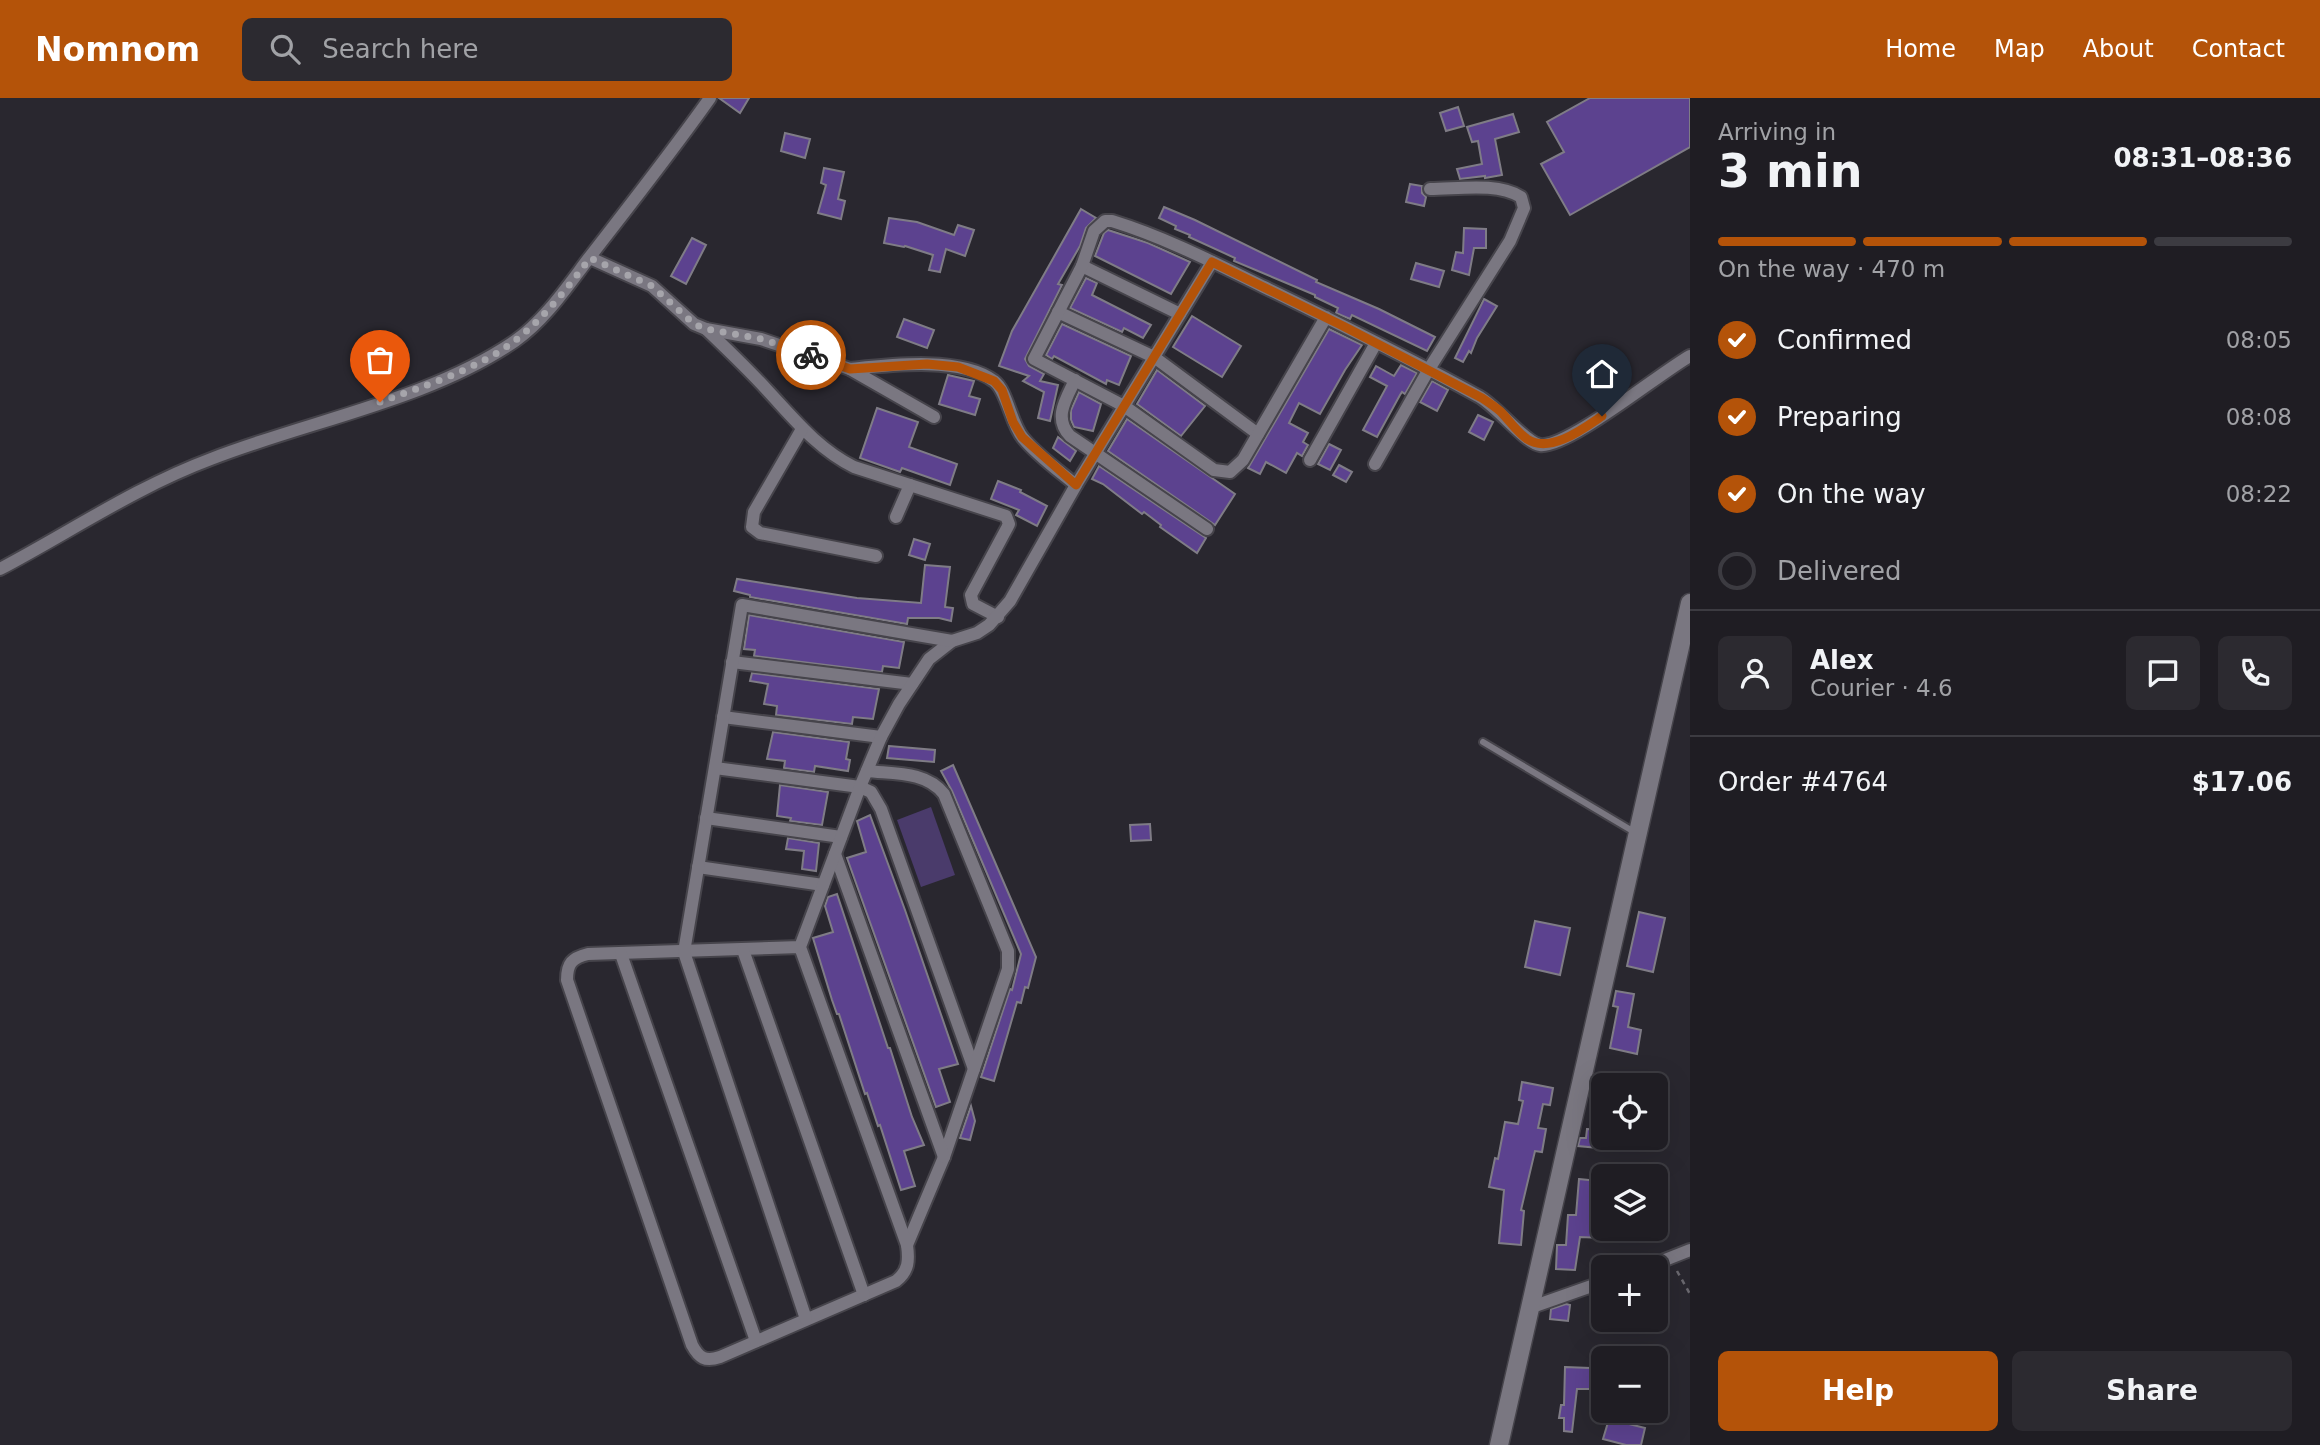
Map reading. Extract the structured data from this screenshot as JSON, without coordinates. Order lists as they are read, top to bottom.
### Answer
{
  "page": {
    "header": "Nomnom",
    "search": "Search here",
    "nav": [
      "Home",
      "Map",
      "About",
      "Contact"
    ],
    "heading": ["3 min", "Arriving in", "08:31–08:36"],
    "panel": [
      "Alex",
      "Courier · 4.6",
      "Order #4764",
      "$17.06"
    ],
    "bar": "On the way · 470 m",
    "list": [
      ["Confirmed", "08:05"],
      ["Preparing", "08:08"],
      ["On the way", "08:22"],
      "Delivered"
    ],
    "map_buttons": ["+", "−"],
    "buttons": ["Help", "Share"]
  }
}
